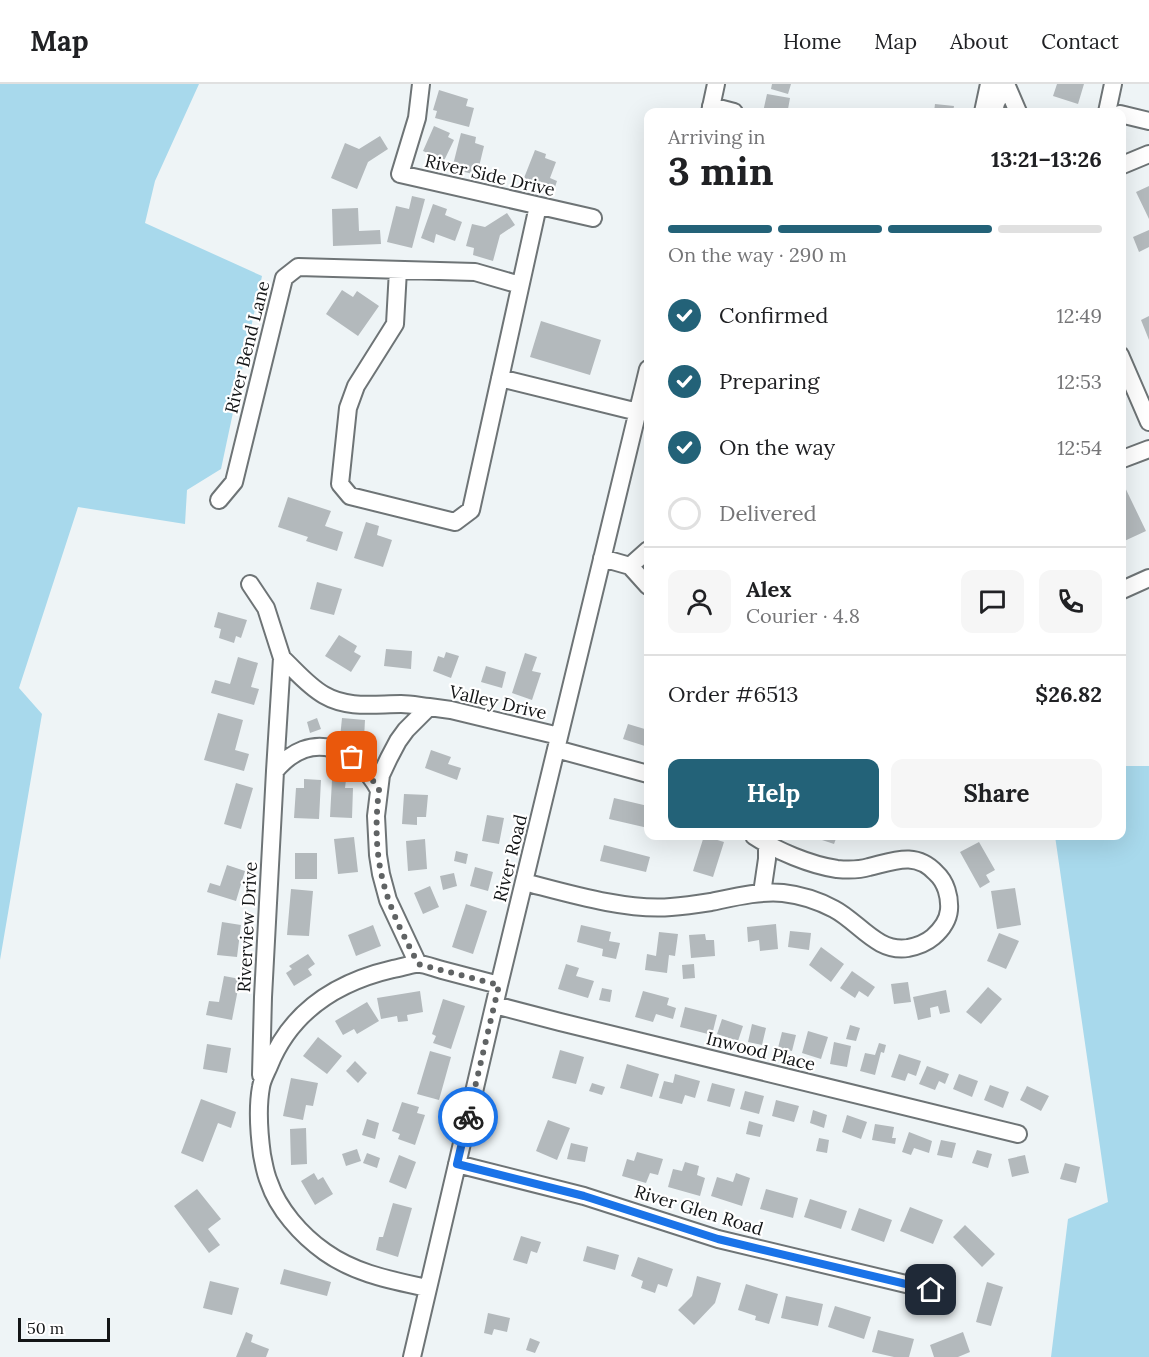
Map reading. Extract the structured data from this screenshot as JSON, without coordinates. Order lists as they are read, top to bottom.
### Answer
{
  "streets": {
    "street": [
      "River Side Drive",
      "River Bend Lane",
      "Valley Drive",
      "River Road",
      "Riverview Drive",
      "Inwood Place",
      "River Glen Road"
    ]
  },
  "crossings": [
    ["Valley Drive", "River Road"],
    ["Valley Drive", "Riverview Drive"],
    ["River Road", "Riverview Drive"],
    ["River Road", "Inwood Place"],
    ["River Road", "River Glen Road"]
  ],
  "scale_bar": "50 m",
  "page": {
    "header": "Map",
    "nav": [
      "Home",
      "Map",
      "About",
      "Contact"
    ],
    "heading": ["3 min", "Arriving in", "13:21–13:26"],
    "panel": [
      "Alex",
      "Courier · 4.8",
      "Order #6513",
      "$26.82"
    ],
    "bar": "On the way · 290 m",
    "list": [
      ["Confirmed", "12:49"],
      ["Preparing", "12:53"],
      ["On the way", "12:54"],
      "Delivered"
    ],
    "buttons": ["Help", "Share"],
    "scale": "50 m"
  }
}
